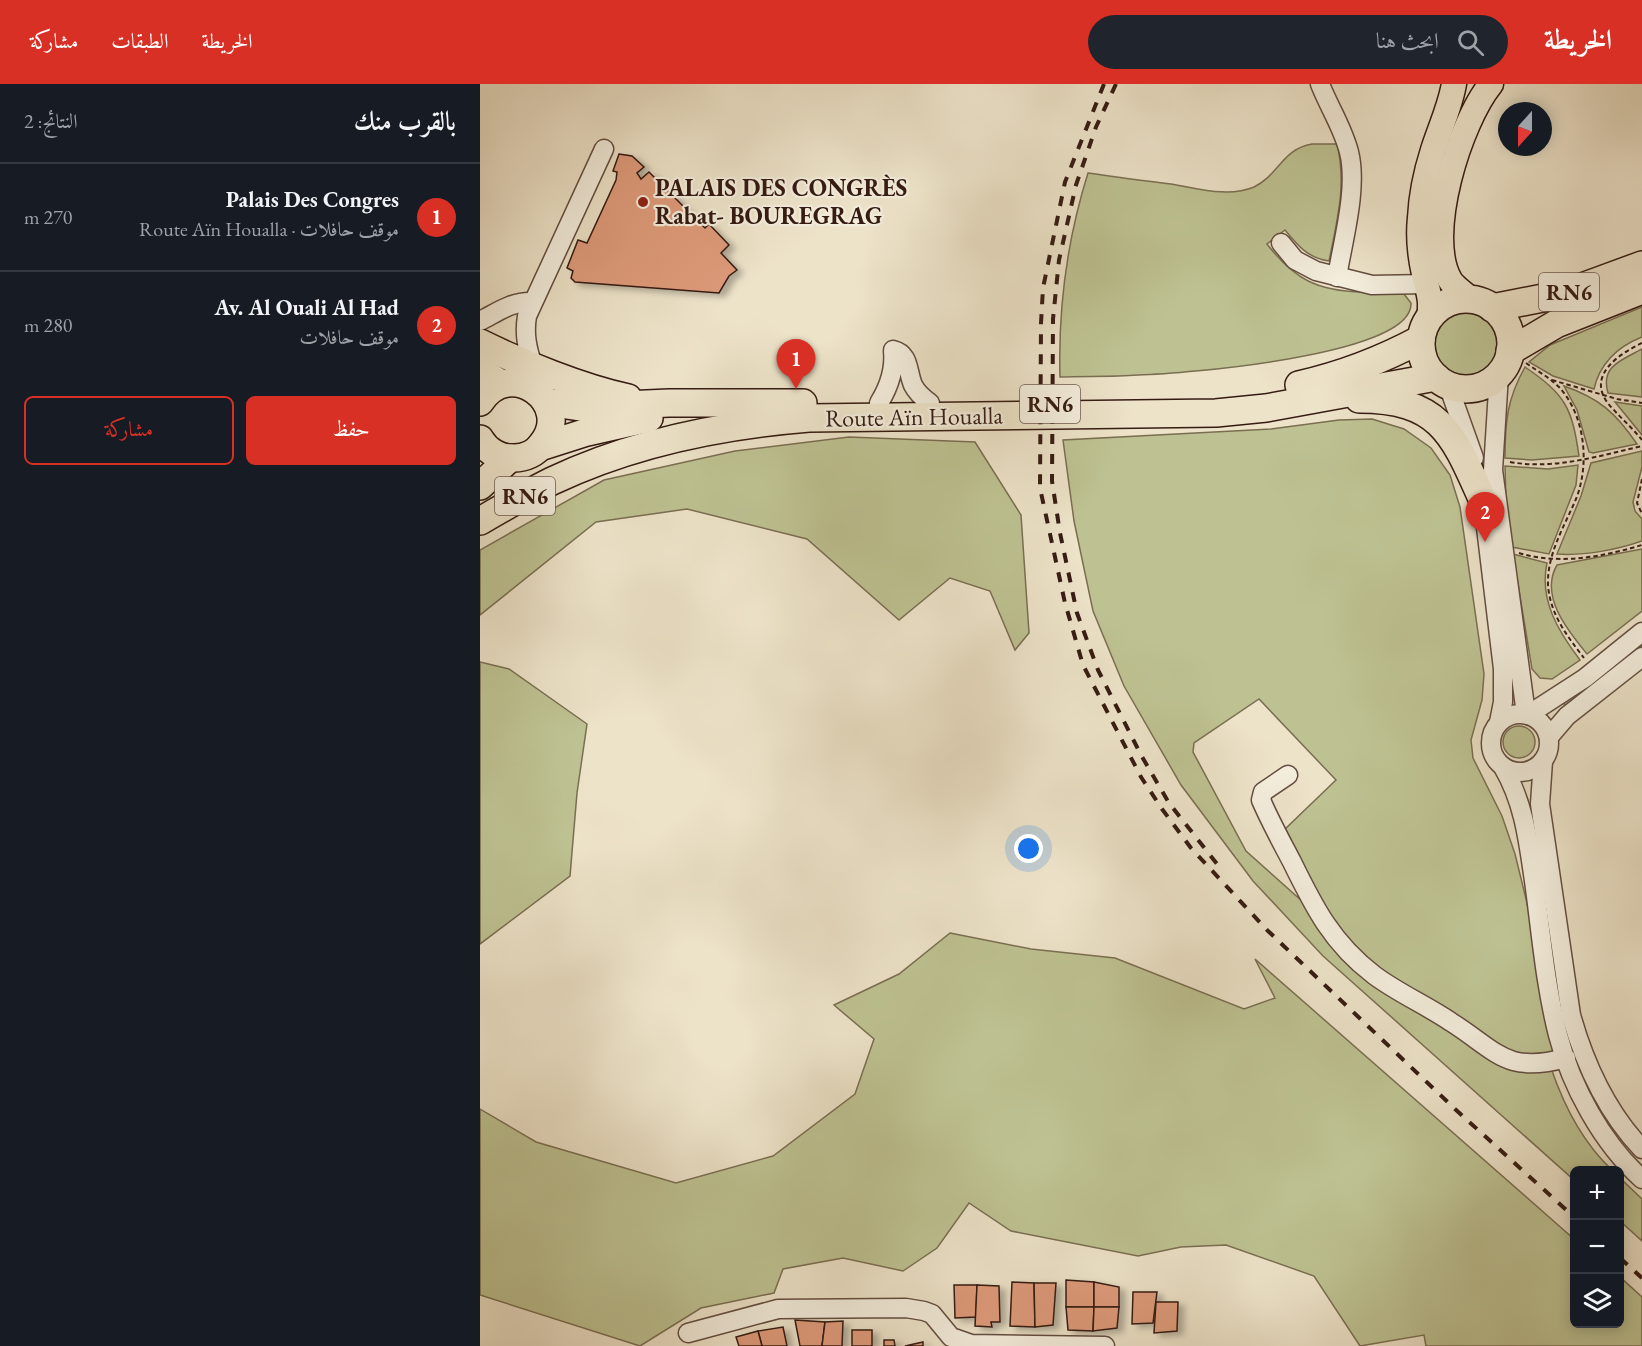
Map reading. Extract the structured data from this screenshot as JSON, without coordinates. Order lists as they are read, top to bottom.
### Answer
{
  "streets": {
    "highway": ["RN6", "Route Aïn Houalla"]
  },
  "crossings": [
    ["RN6", "Route Aïn Houalla"]
  ],
  "places": ["PALAIS DES CONGRÈS Rabat- BOUREGRAG"],
  "north": "bottom",
  "page": {
    "header": "الخريطة",
    "search": "ابحث هنا",
    "nav": ["الخريطة", "الطبقات", "مشاركة"],
    "heading": ["بالقرب منك", "النتائج: 2"],
    "list": [
      {
        "mark": "1",
        "name": "Palais Des Congres",
        "note": "موقف حافلات · Route Aïn Houalla",
        "value": "270 m"
      },
      {
        "mark": "2",
        "name": "Av. Al Ouali Al Had",
        "note": "موقف حافلات",
        "value": "280 m"
      }
    ],
    "pins": ["1", "2"],
    "buttons": ["حفظ", "مشاركة"],
    "map_buttons": ["+", "−"]
  }
}
